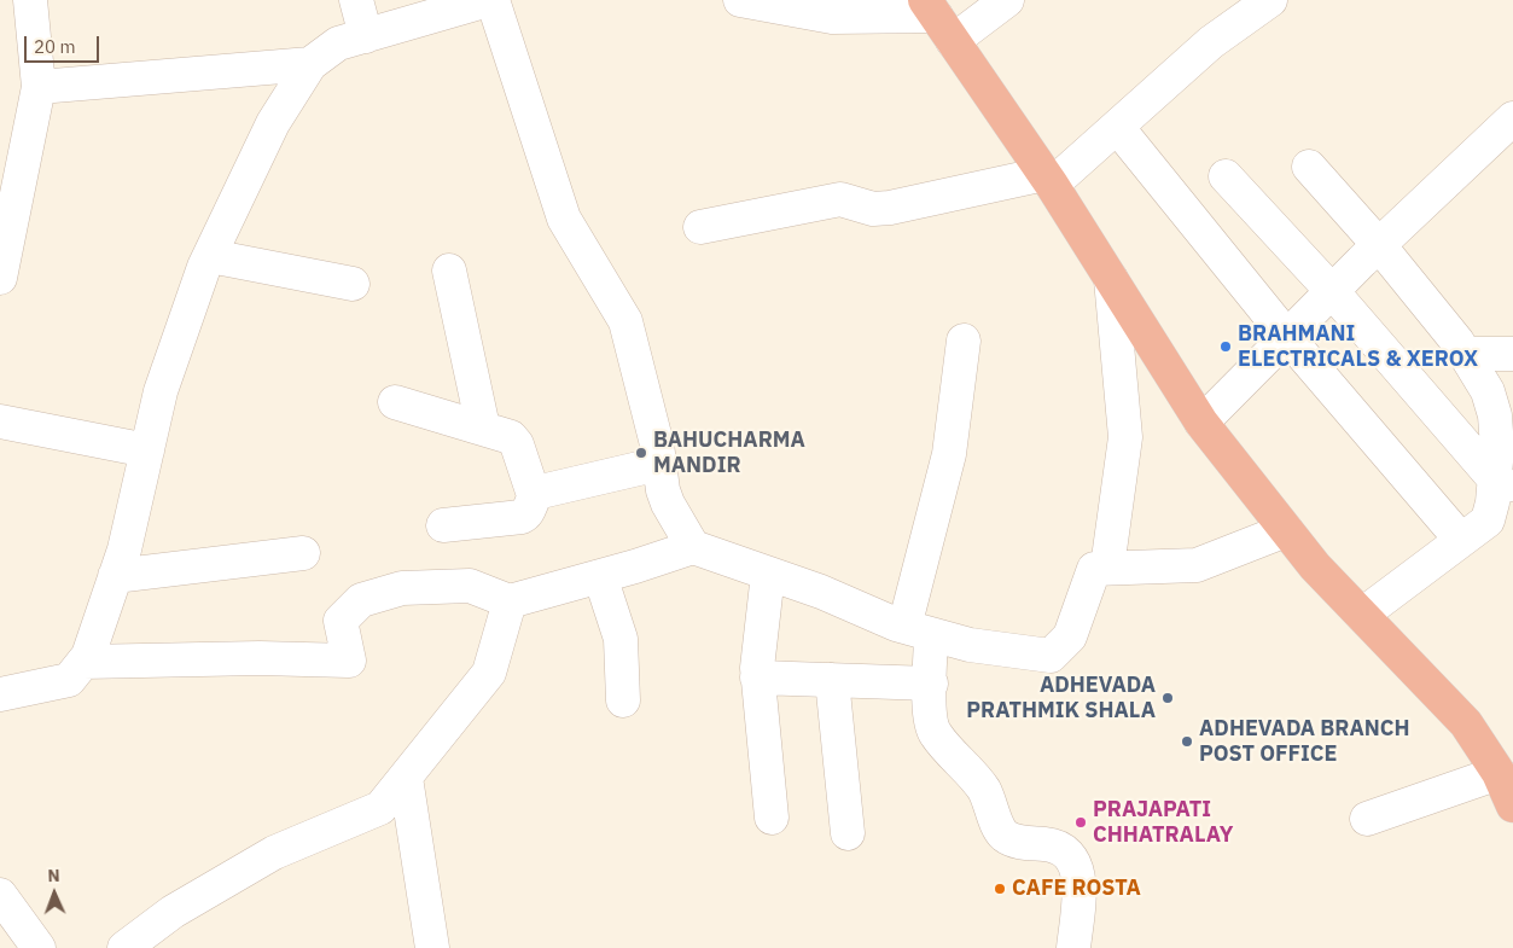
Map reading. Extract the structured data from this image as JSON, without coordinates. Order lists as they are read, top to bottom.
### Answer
{
  "places": [
    "BRAHMANI ELECTRICALS & XEROX",
    "BAHUCHARMA MANDIR",
    "ADHEVADA PRATHMIK SHALA",
    "ADHEVADA BRANCH POST OFFICE",
    "PRAJAPATI CHHATRALAY",
    "CAFE ROSTA"
  ],
  "scale_bar": "20 m",
  "north": "top"
}
